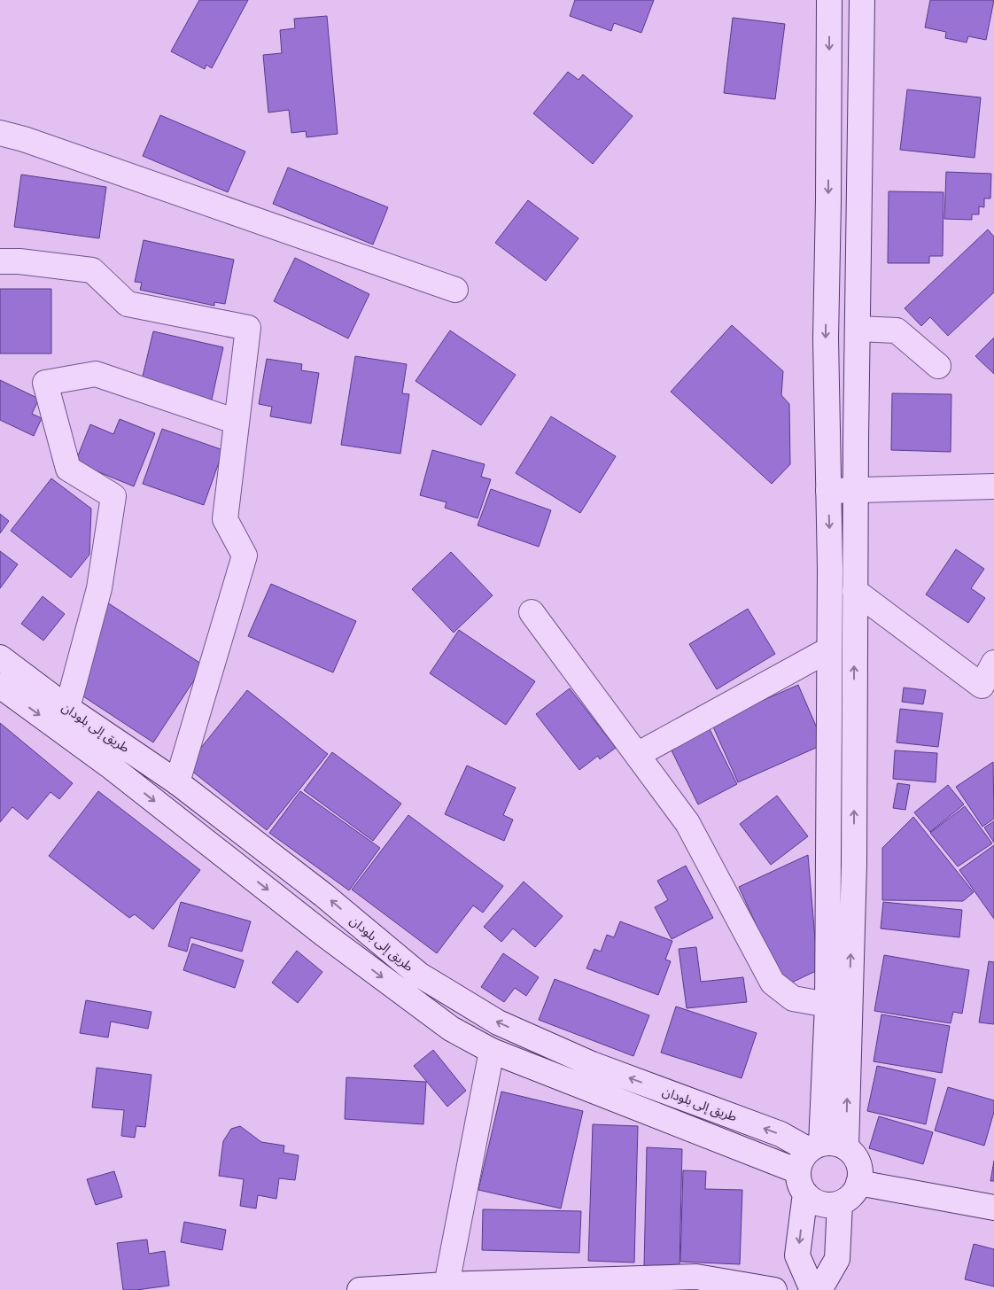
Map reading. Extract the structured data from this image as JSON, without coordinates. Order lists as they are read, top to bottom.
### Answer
{
  "streets": {
    "main road": ["طريق إلى بلودان"]
  }
}
